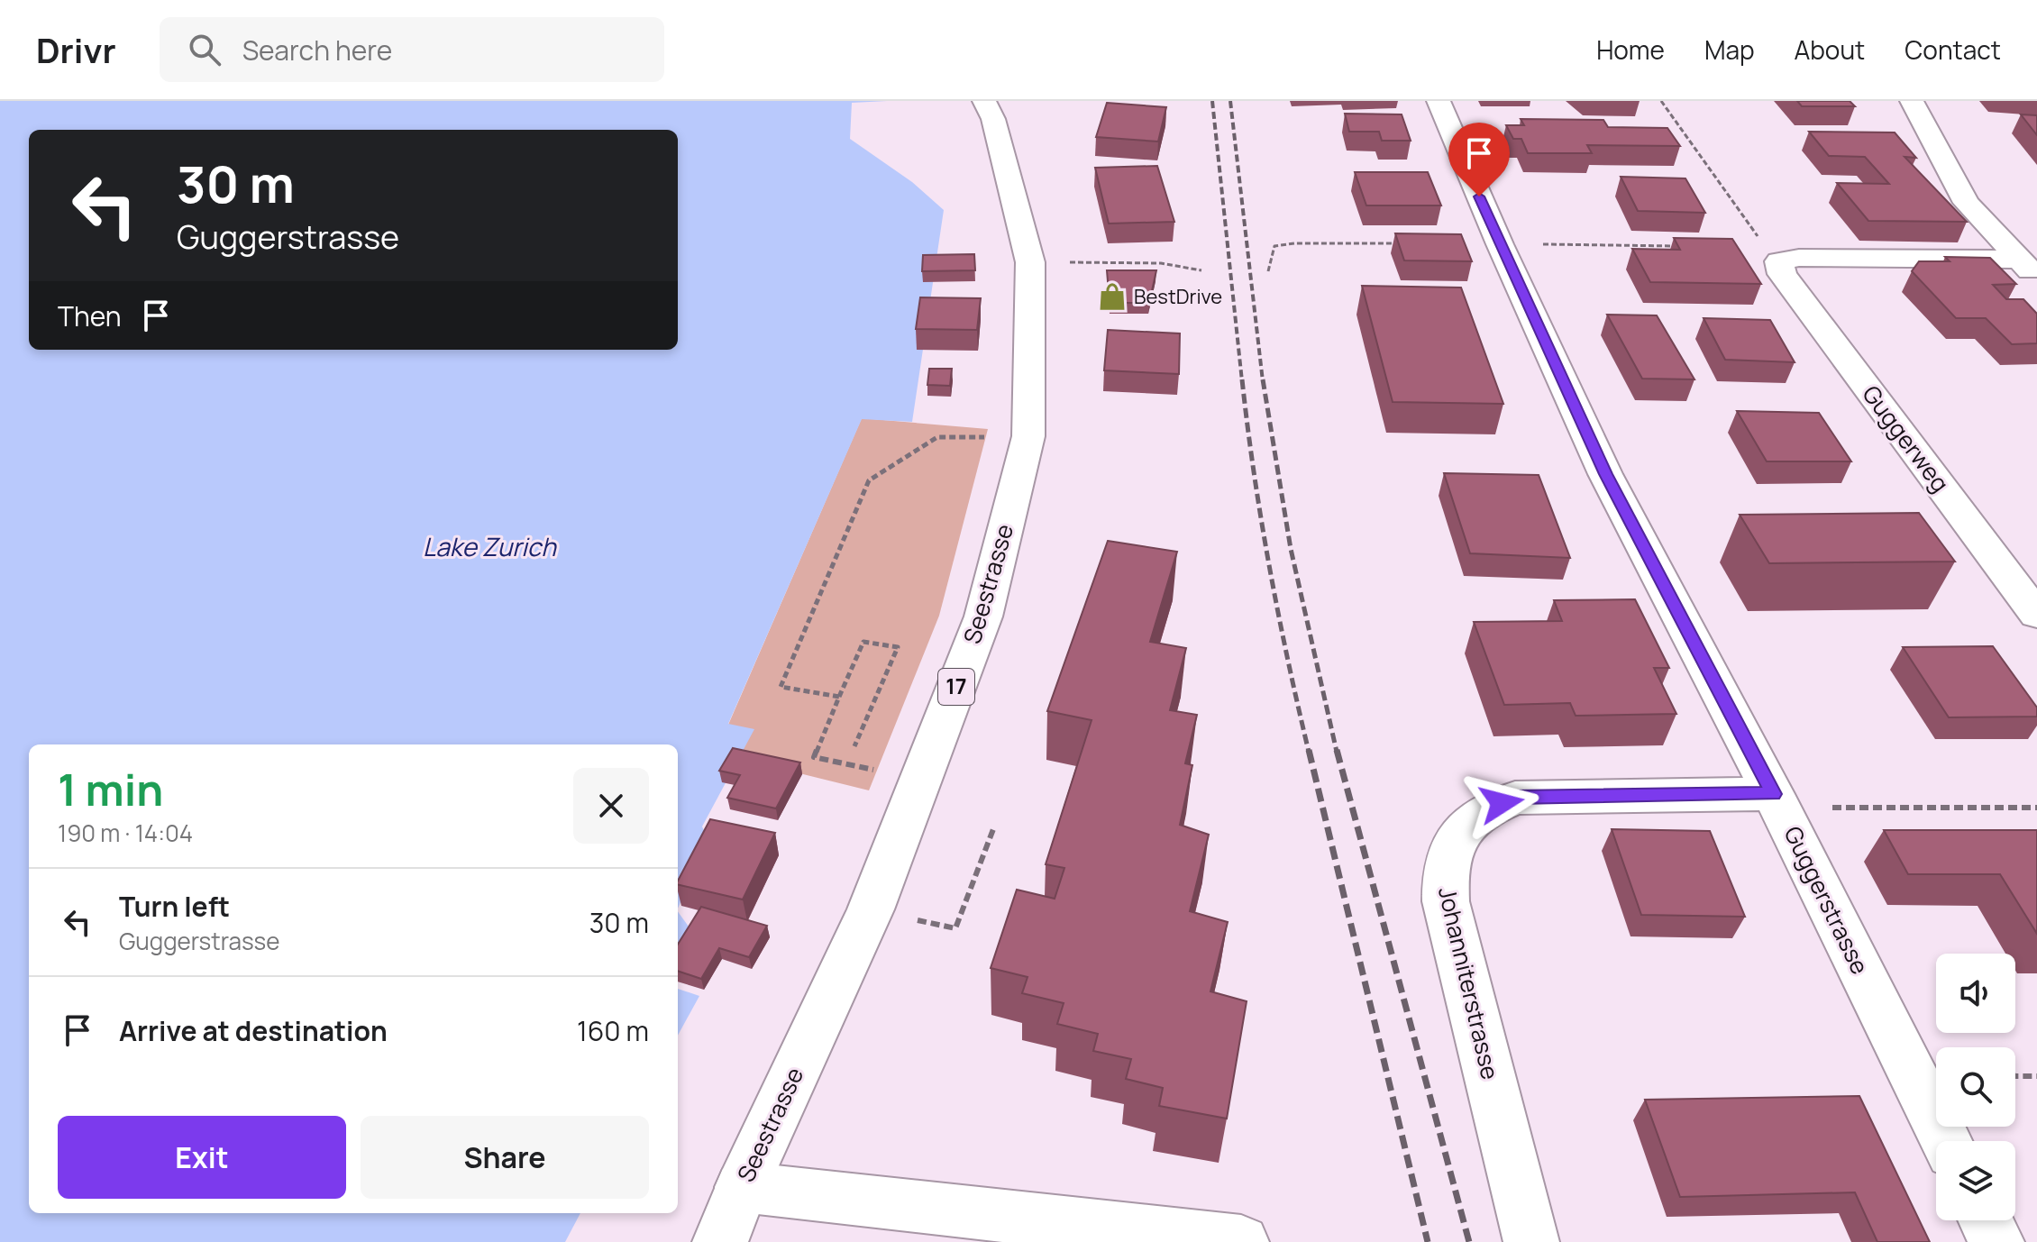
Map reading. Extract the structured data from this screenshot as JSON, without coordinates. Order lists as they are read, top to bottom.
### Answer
{
  "streets": {
    "street": [
      "Guggerweg",
      "Seestrasse",
      "17",
      "Guggerstrasse",
      "Johanniterstrasse"
    ]
  },
  "crossings": [
    ["Guggerstrasse", "Johanniterstrasse"]
  ],
  "water": ["Lake Zurich"],
  "places": {
    "shop": ["BestDrive"]
  },
  "page": {
    "header": "Drivr",
    "search": "Search here",
    "nav": [
      "Home",
      "Map",
      "About",
      "Contact"
    ],
    "turn": ["30 m", "Guggerstrasse"],
    "then": "Then",
    "heading": ["1 min", "190 m · 14:04"],
    "list": [
      {
        "name": "Turn left",
        "note": "Guggerstrasse",
        "value": "30 m"
      },
      {
        "name": "Arrive at destination",
        "value": "160 m"
      }
    ],
    "buttons": ["Exit", "Share"]
  }
}
